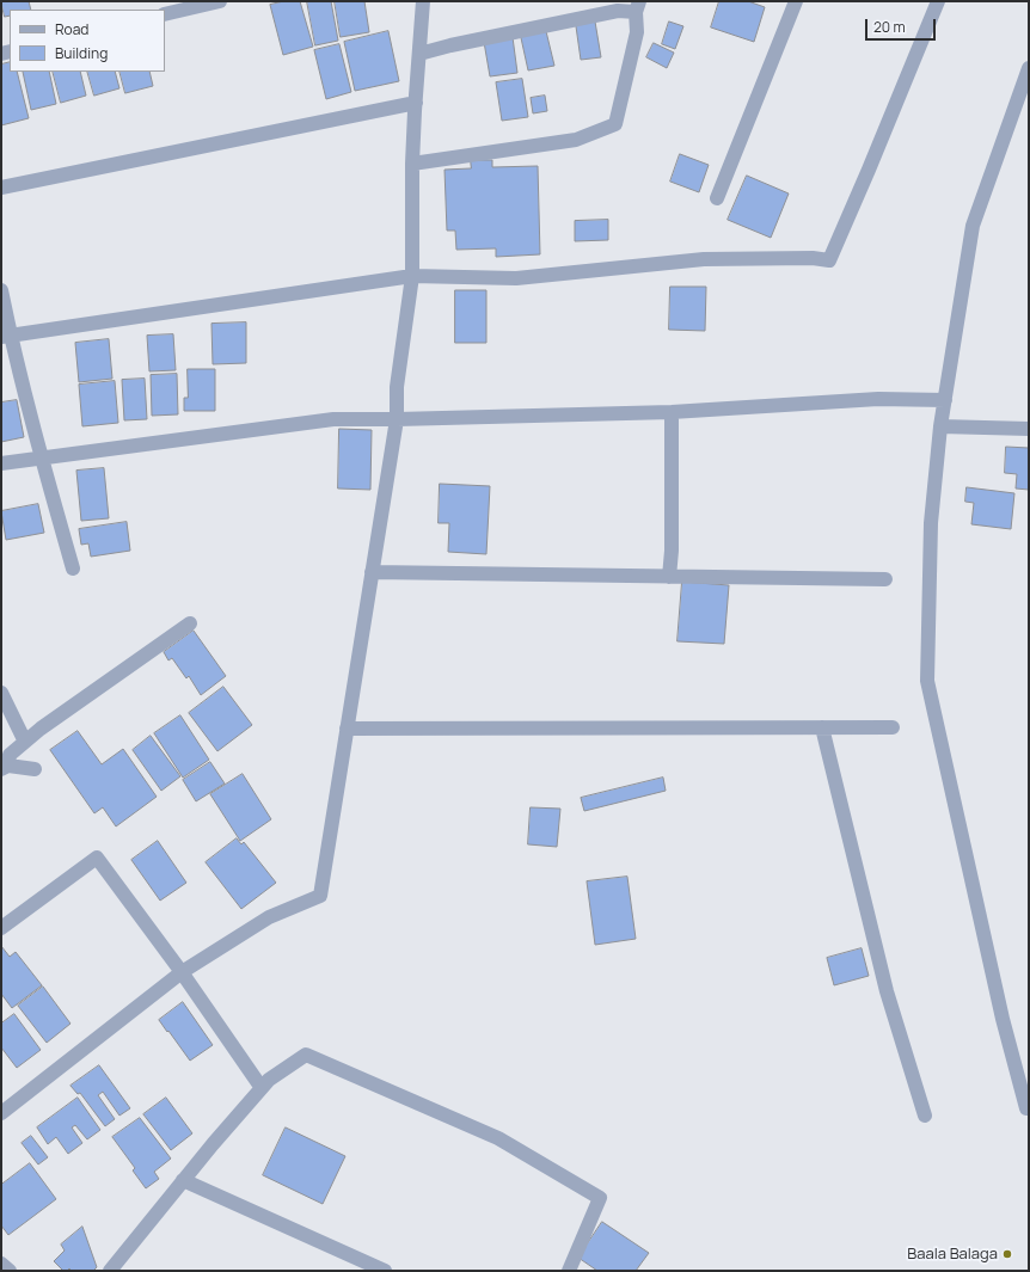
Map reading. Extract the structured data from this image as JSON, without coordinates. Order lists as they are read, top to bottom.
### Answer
{
  "places": ["Baala Balaga"],
  "legend": ["Road", "Building"],
  "scale_bar": "20 m"
}
